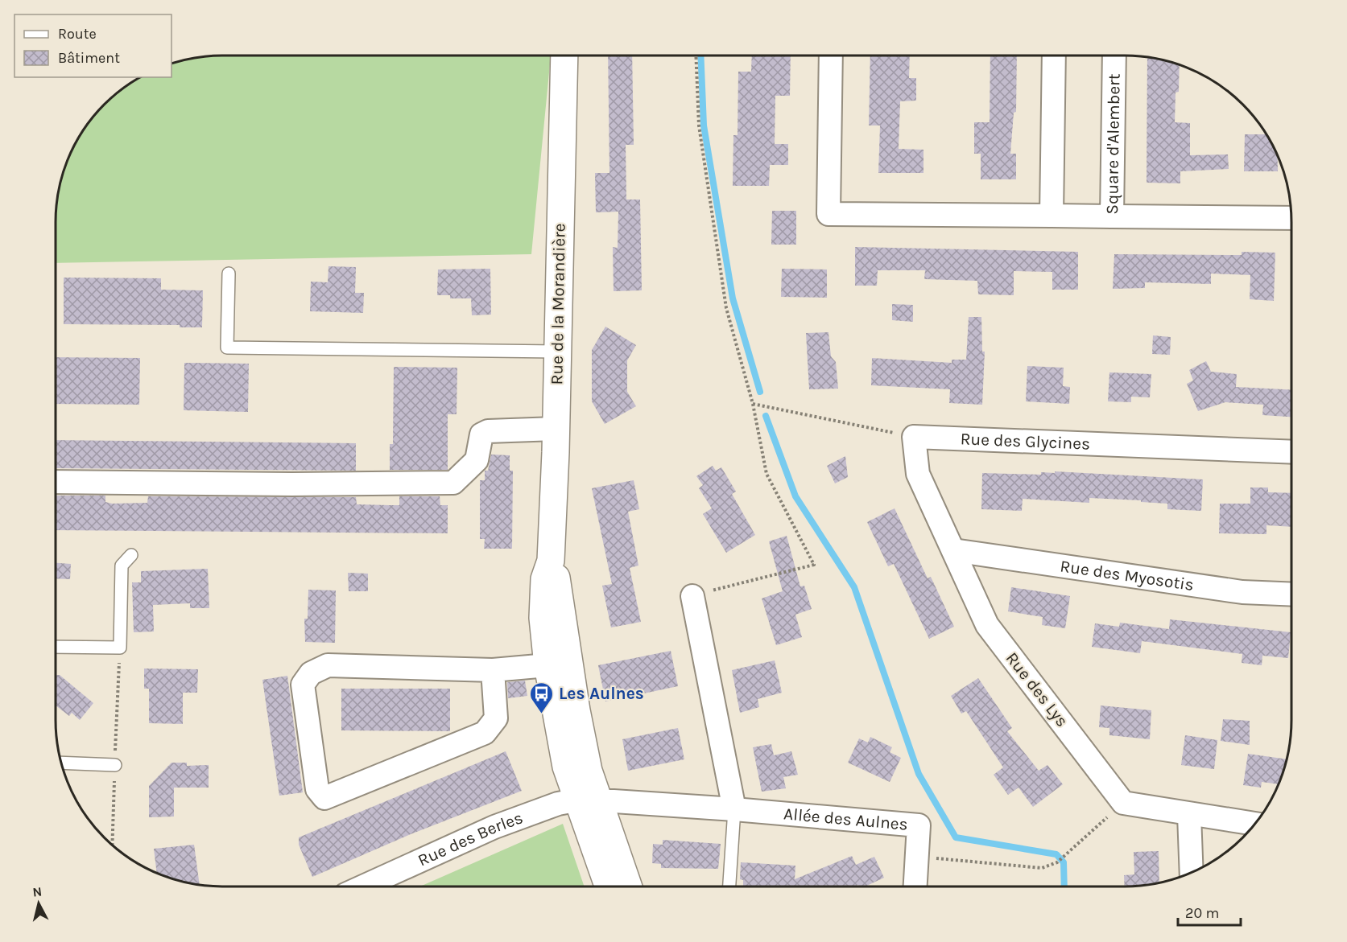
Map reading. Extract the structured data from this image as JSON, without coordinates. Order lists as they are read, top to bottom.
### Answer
{
  "streets": {
    "street": [
      "Square d'Alembert",
      "Rue de la Morandière",
      "Rue des Glycines",
      "Rue des Myosotis",
      "Rue des Lys",
      "Allée des Aulnes",
      "Rue des Berles"
    ]
  },
  "crossings": [
    ["Rue de la Morandière", "Allée des Aulnes"],
    ["Rue de la Morandière", "Rue des Berles"],
    ["Rue des Glycines", "Rue des Lys"],
    ["Rue des Myosotis", "Rue des Lys"],
    ["Allée des Aulnes", "Rue des Berles"]
  ],
  "places": {
    "bus stop": ["Les Aulnes"]
  },
  "legend": ["Route", "Bâtiment"],
  "scale_bar": "20 m",
  "north": "top"
}
